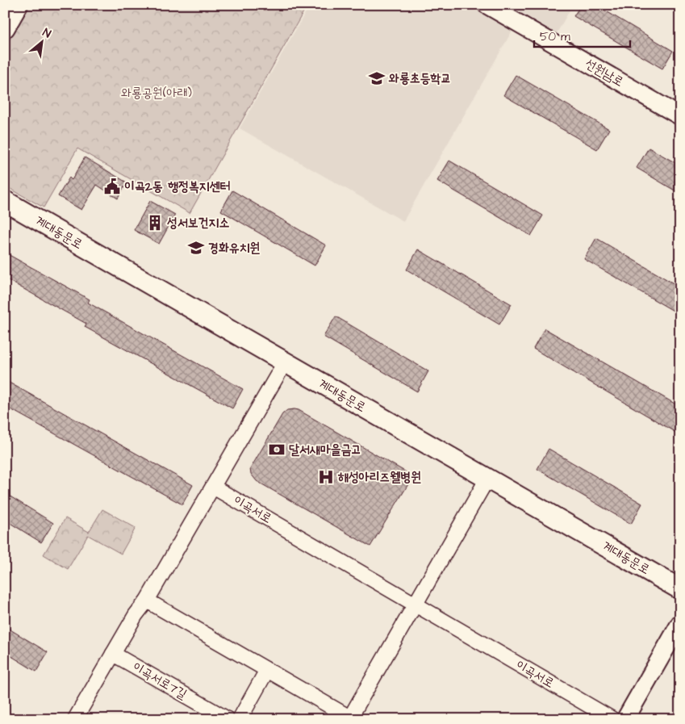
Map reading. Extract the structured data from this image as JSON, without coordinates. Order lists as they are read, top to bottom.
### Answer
{
  "streets": {
    "main road": ["계대동문로"],
    "street": ["선원남로", "이곡서로", "이곡서로7길"]
  },
  "parks": ["와룡공원(아래)"],
  "places": {
    "school or university": ["와룡초등학교", "경화유치원"],
    "public building": ["이곡2동 행정복지센터"],
    "building": ["성서보건지소"],
    "bank": ["달서새마을금고"],
    "hospital": ["해성아리즈웰병원"]
  },
  "scale_bar": "50 m",
  "north": "top right"
}
